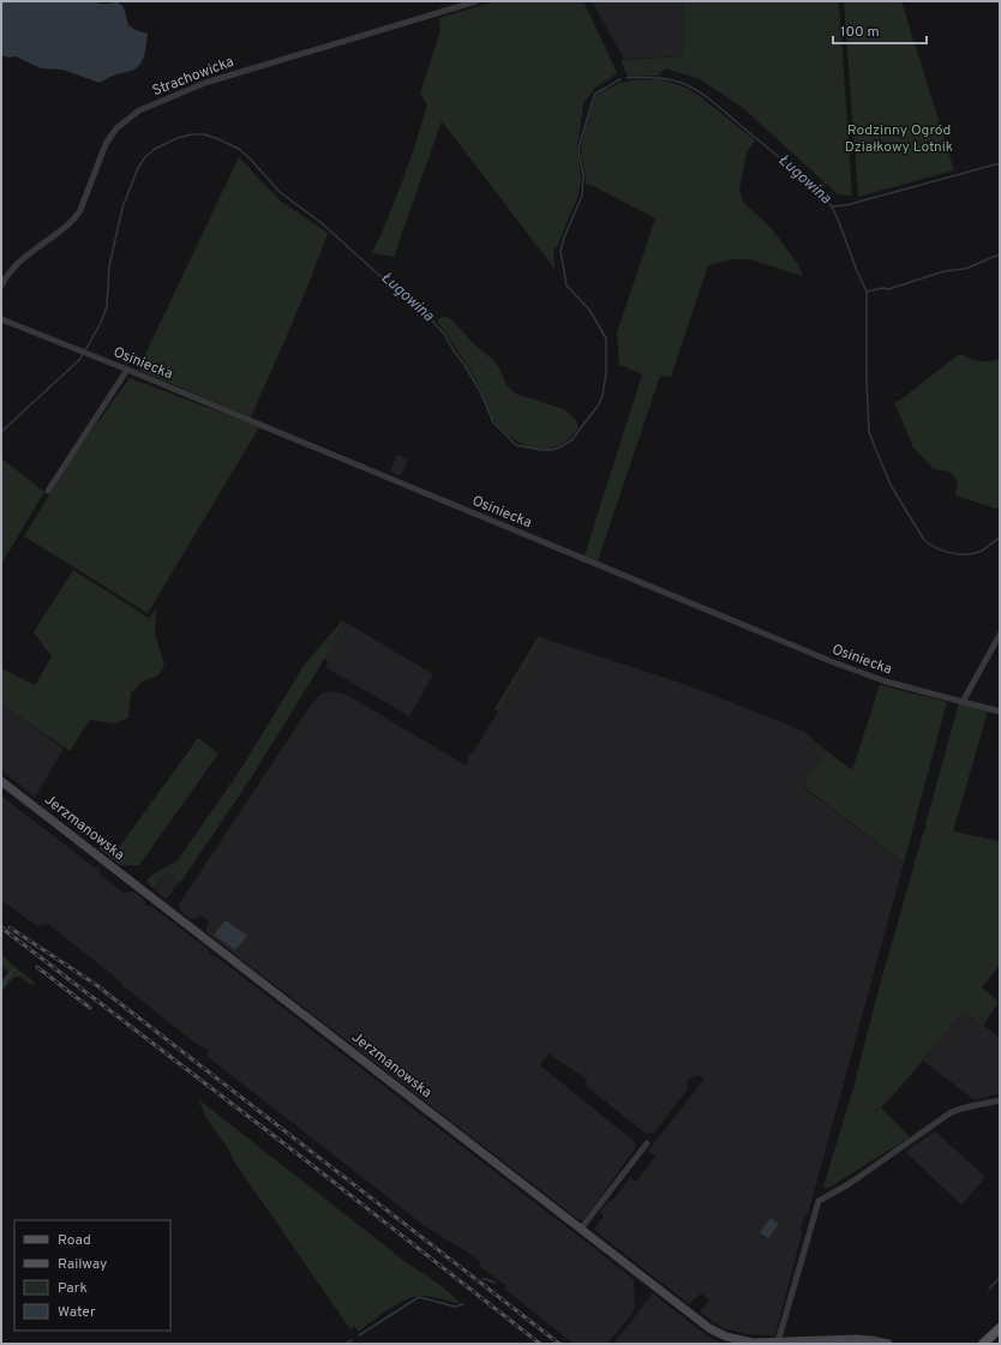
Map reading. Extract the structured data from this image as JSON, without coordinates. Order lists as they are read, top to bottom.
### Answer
{
  "streets": {
    "street": ["Strachowicka", "Osiniecka", "Jerzmanowska"]
  },
  "water": ["Ługowina"],
  "parks": ["Rodzinny Ogród Działkowy Lotnik"],
  "legend": [
    "Road",
    "Railway",
    "Park",
    "Water"
  ],
  "scale_bar": "100 m"
}
